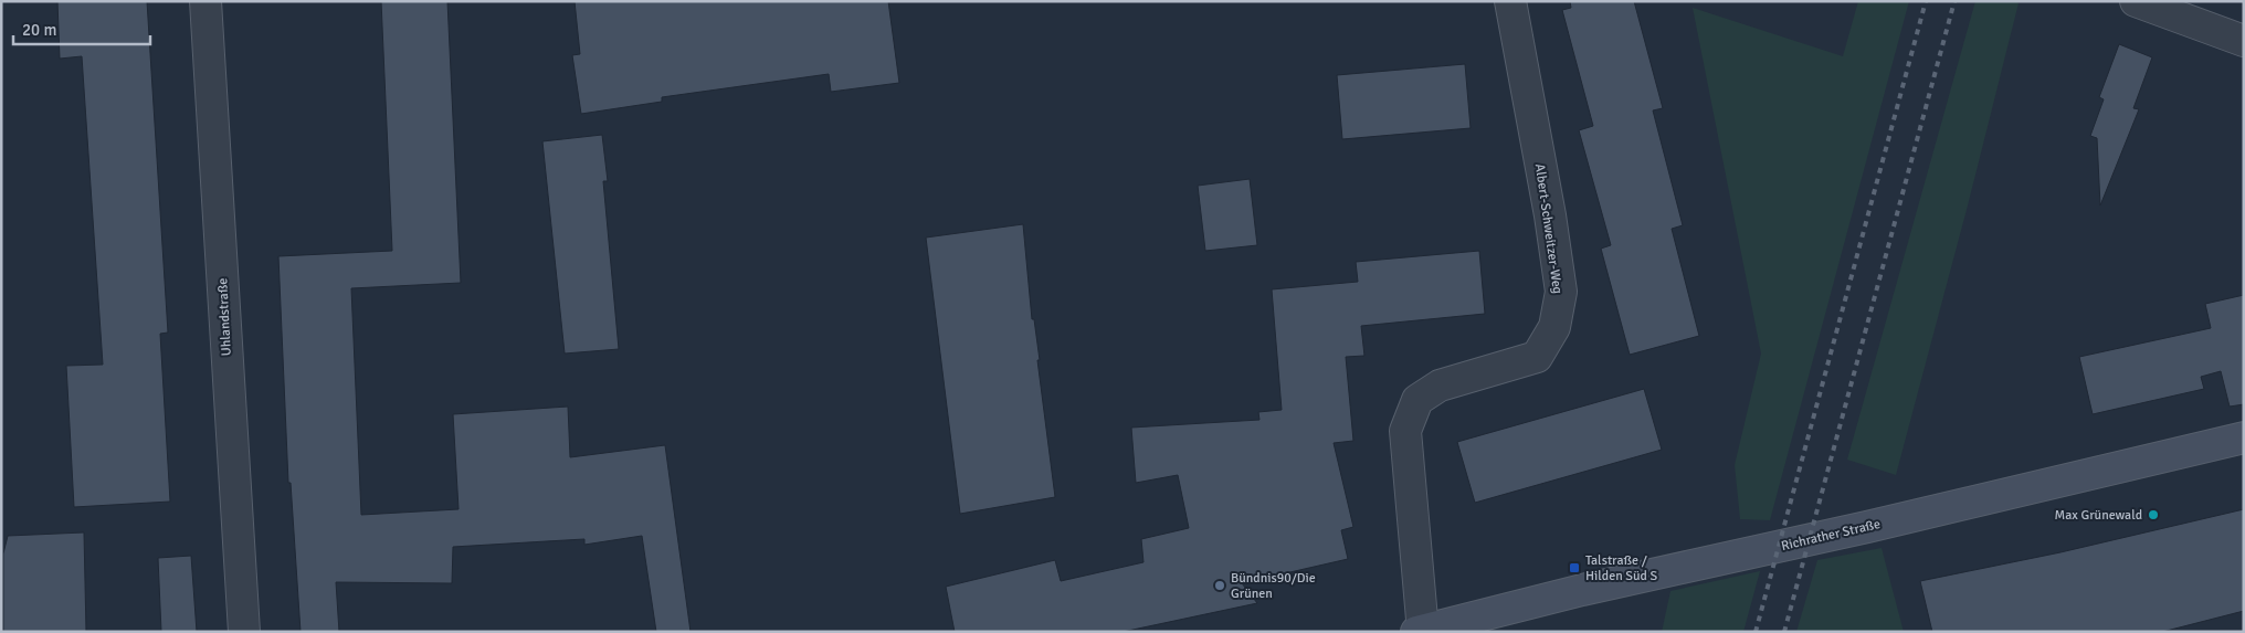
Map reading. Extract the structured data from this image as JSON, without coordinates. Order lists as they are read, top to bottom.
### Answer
{
  "streets": {
    "main road": ["Richrather Straße"],
    "street": ["Albert-Schweitzer-Weg", "Uhlandstraße"]
  },
  "crossings": [
    ["Albert-Schweitzer-Weg", "Richrather Straße"]
  ],
  "places": {
    "other": ["Max Grünewald", "Bündnis90/Die Grünen"],
    "transit": ["Talstraße / Hilden Süd S"]
  },
  "scale_bar": "20 m"
}
